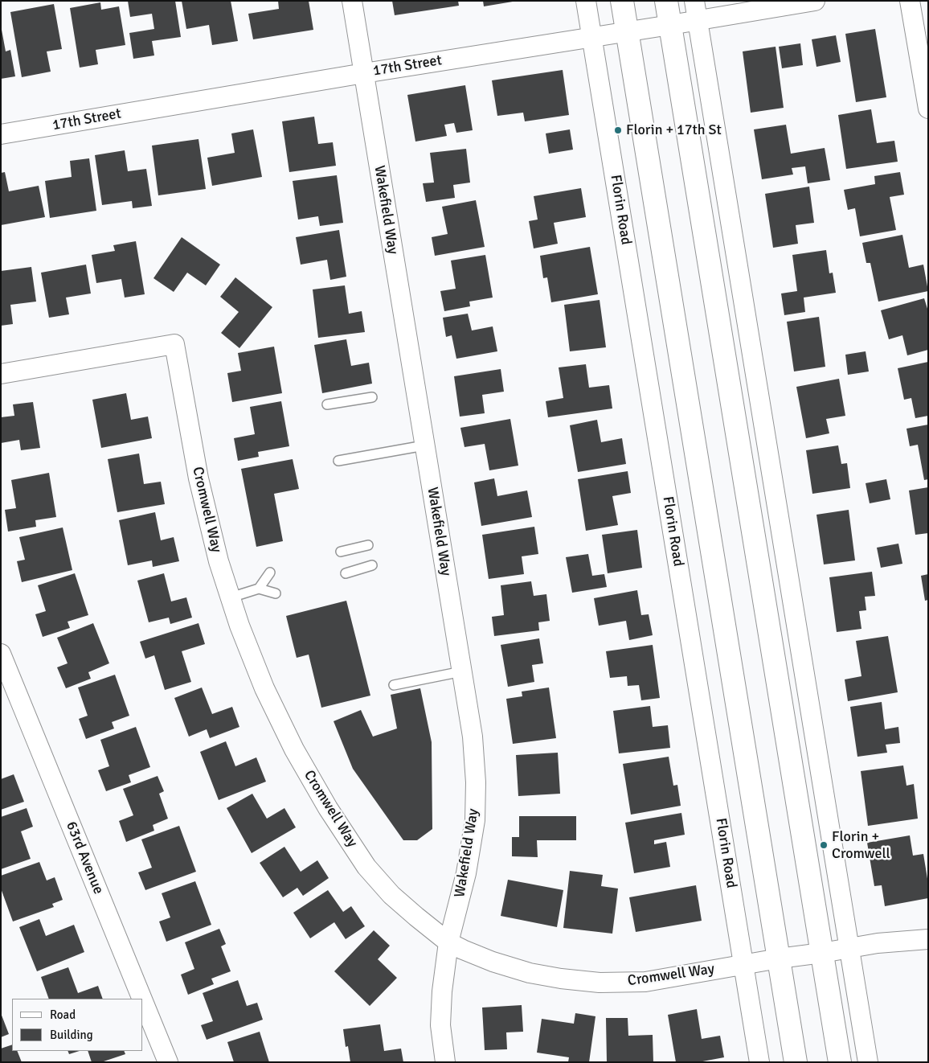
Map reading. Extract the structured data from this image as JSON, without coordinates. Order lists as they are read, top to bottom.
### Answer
{
  "streets": {
    "street": [
      "17th Street",
      "Wakefield Way",
      "Florin Road",
      "Cromwell Way",
      "63rd Avenue"
    ]
  },
  "crossings": [
    ["17th Street", "Wakefield Way"],
    ["17th Street", "Florin Road"],
    ["Wakefield Way", "Cromwell Way"],
    ["Florin Road", "Cromwell Way"]
  ],
  "places": ["Florin + 17th St", "Florin + Cromwell"],
  "legend": ["Road", "Building"]
}
